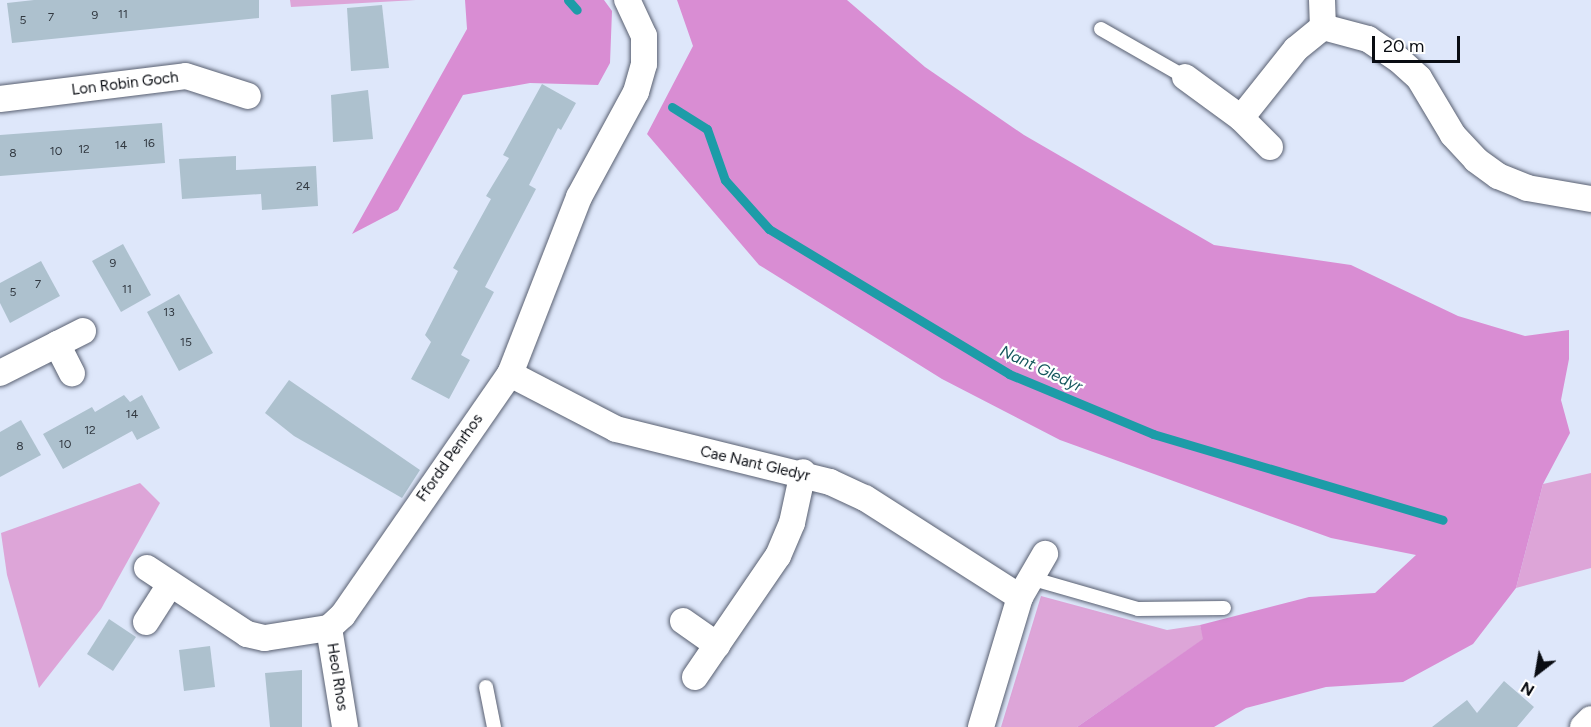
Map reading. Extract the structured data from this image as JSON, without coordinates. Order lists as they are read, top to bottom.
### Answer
{
  "streets": {
    "street": [
      "Lon Robin Goch",
      "Ffordd Penrhos",
      "Cae Nant Gledyr",
      "Heol Rhos"
    ]
  },
  "crossings": [
    ["Ffordd Penrhos", "Cae Nant Gledyr"],
    ["Ffordd Penrhos", "Heol Rhos"]
  ],
  "water": ["Nant Gledyr"],
  "house_numbers": [
    "11",
    "9",
    "7",
    "5",
    "16",
    "14",
    "12",
    "10",
    "8",
    "24",
    "9",
    "7",
    "11",
    "5",
    "13",
    "15",
    "14",
    "12",
    "10",
    "8"
  ],
  "scale_bar": "20 m",
  "north": "bottom left"
}
